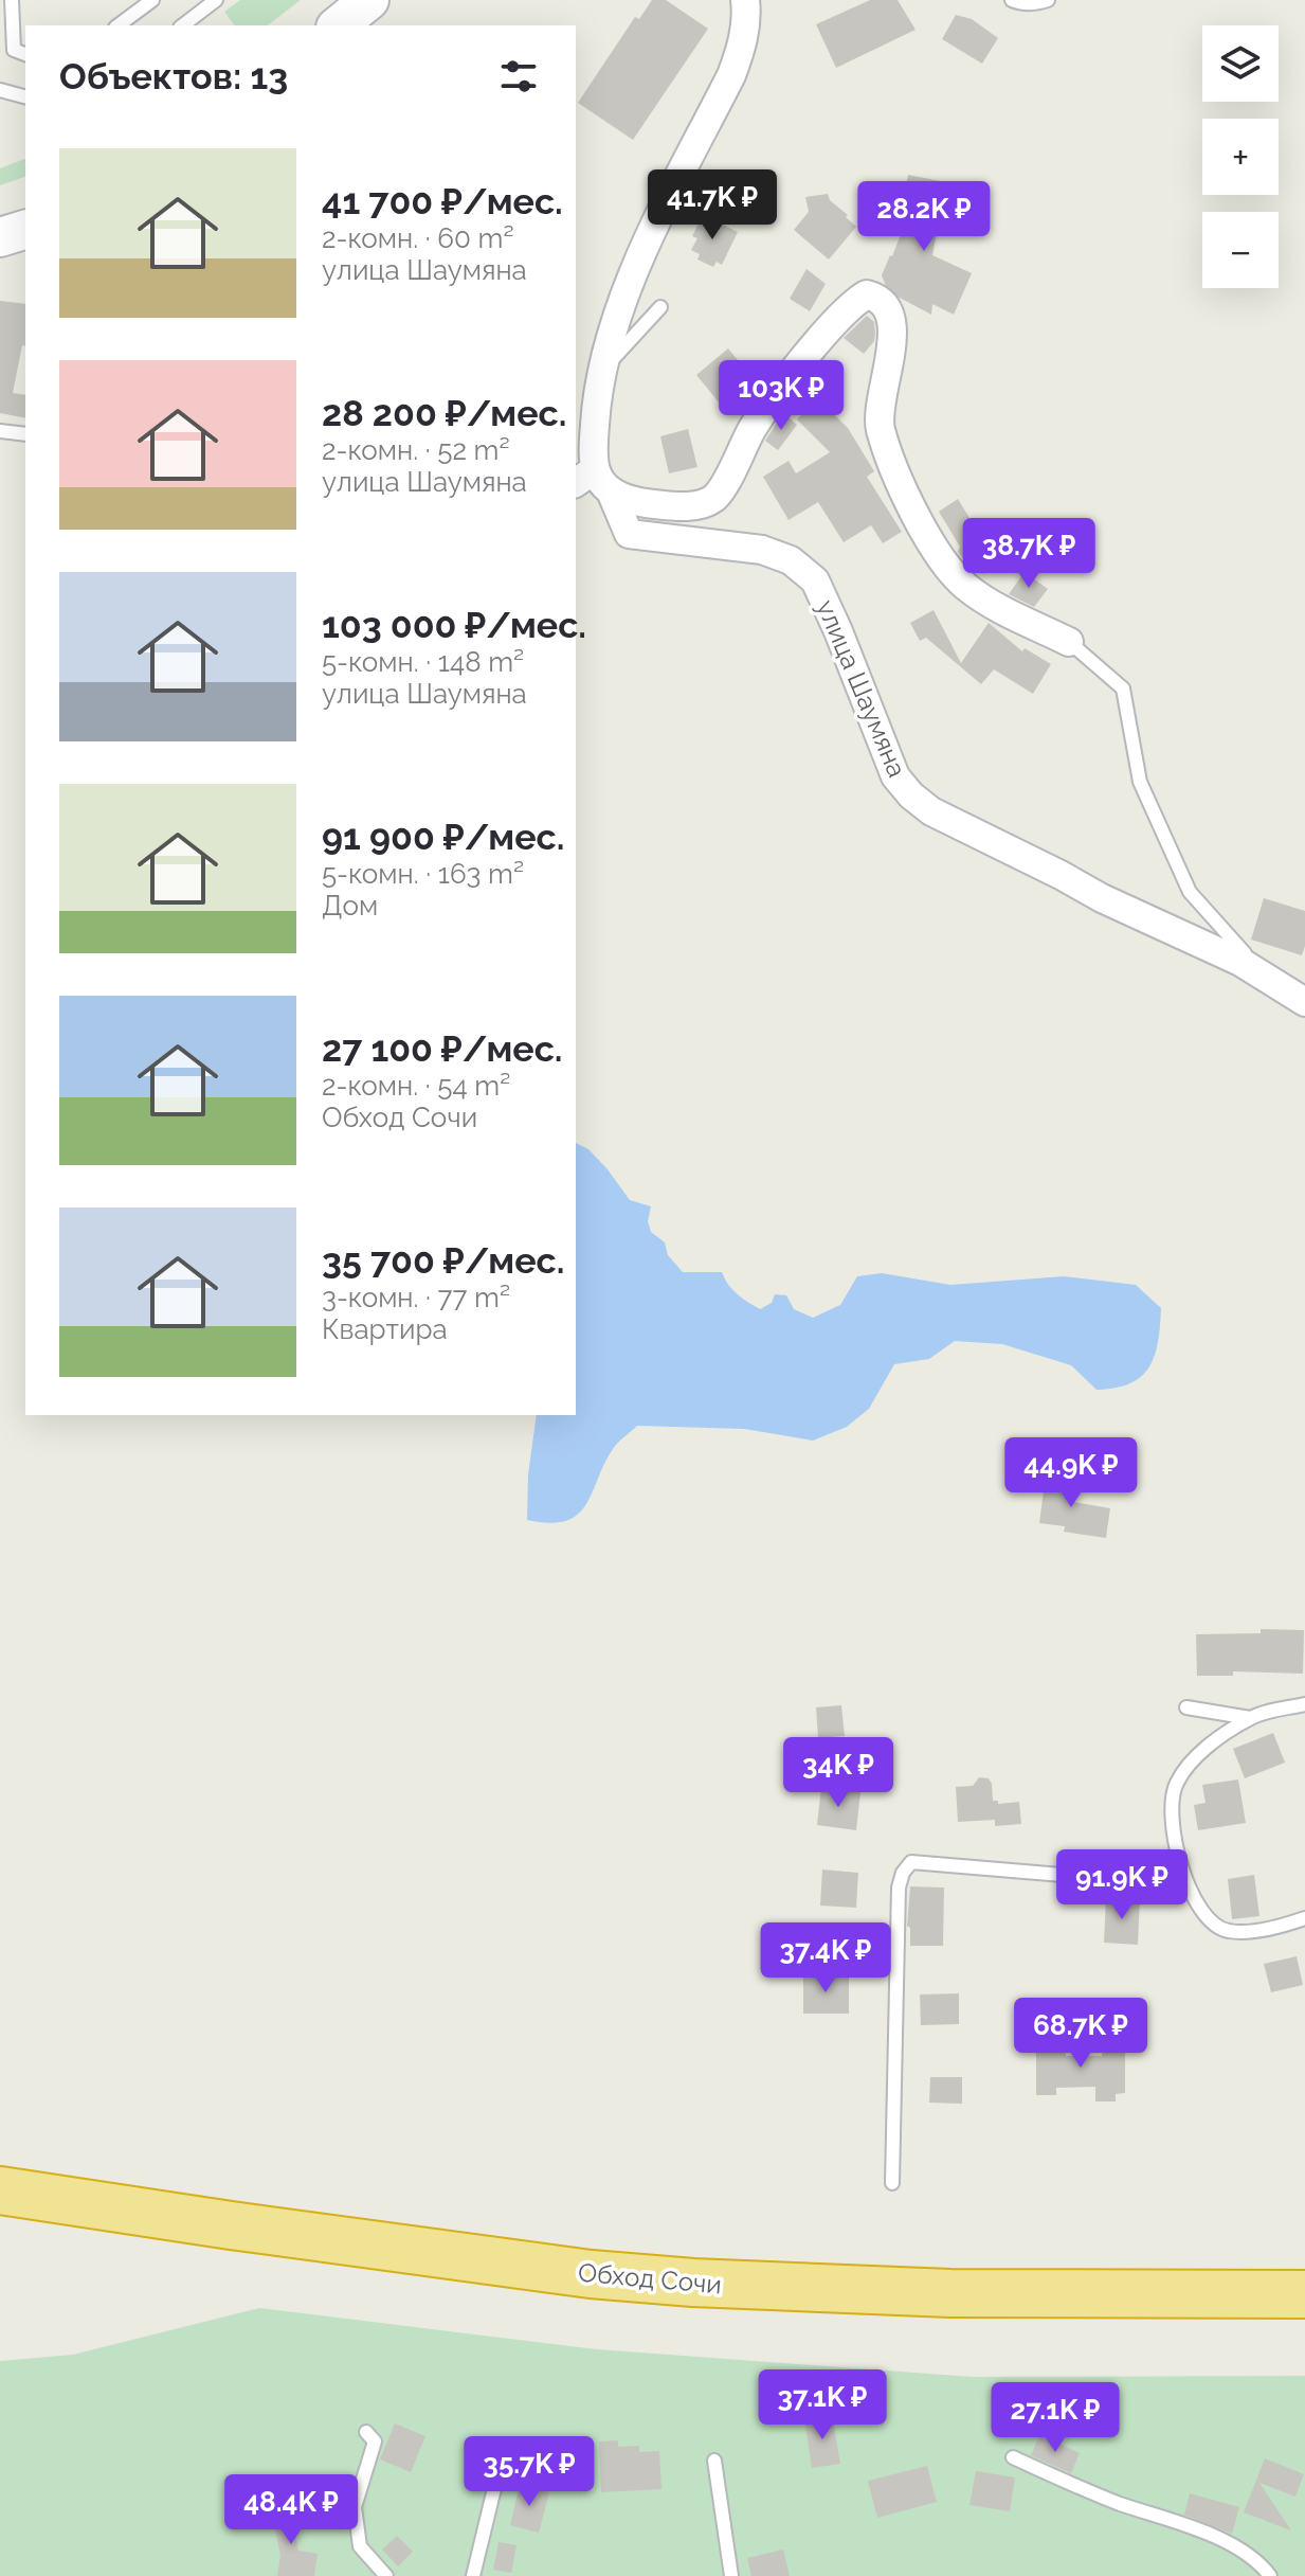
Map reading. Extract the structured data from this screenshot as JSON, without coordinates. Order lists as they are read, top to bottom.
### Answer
{
  "streets": {
    "highway": ["Обход Сочи"],
    "street": ["улица Шаумяна"]
  },
  "page": {
    "map_buttons": ["+", "−"],
    "heading": "Объектов: 13",
    "list": [
      {
        "name": "41 700 ₽/мес.",
        "note": "2-комн. · 60 m² · улица Шаумяна"
      },
      {
        "name": "28 200 ₽/мес.",
        "note": "2-комн. · 52 m² · улица Шаумяна"
      },
      {
        "name": "103 000 ₽/мес.",
        "note": "5-комн. · 148 m² · улица Шаумяна"
      },
      {
        "name": "91 900 ₽/мес.",
        "note": "5-комн. · 163 m² · Дом"
      },
      {
        "name": "27 100 ₽/мес.",
        "note": "2-комн. · 54 m² · Обход Сочи"
      },
      {
        "name": "35 700 ₽/мес.",
        "note": "3-комн. · 77 m² · Квартира"
      }
    ],
    "price": [
      "41.7K ₽",
      "28.2K ₽",
      "103K ₽",
      "38.7K ₽",
      "44.9K ₽",
      "34K ₽",
      "91.9K ₽",
      "37.4K ₽",
      "68.7K ₽",
      "37.1K ₽",
      "27.1K ₽",
      "35.7K ₽",
      "48.4K ₽"
    ]
  }
}
